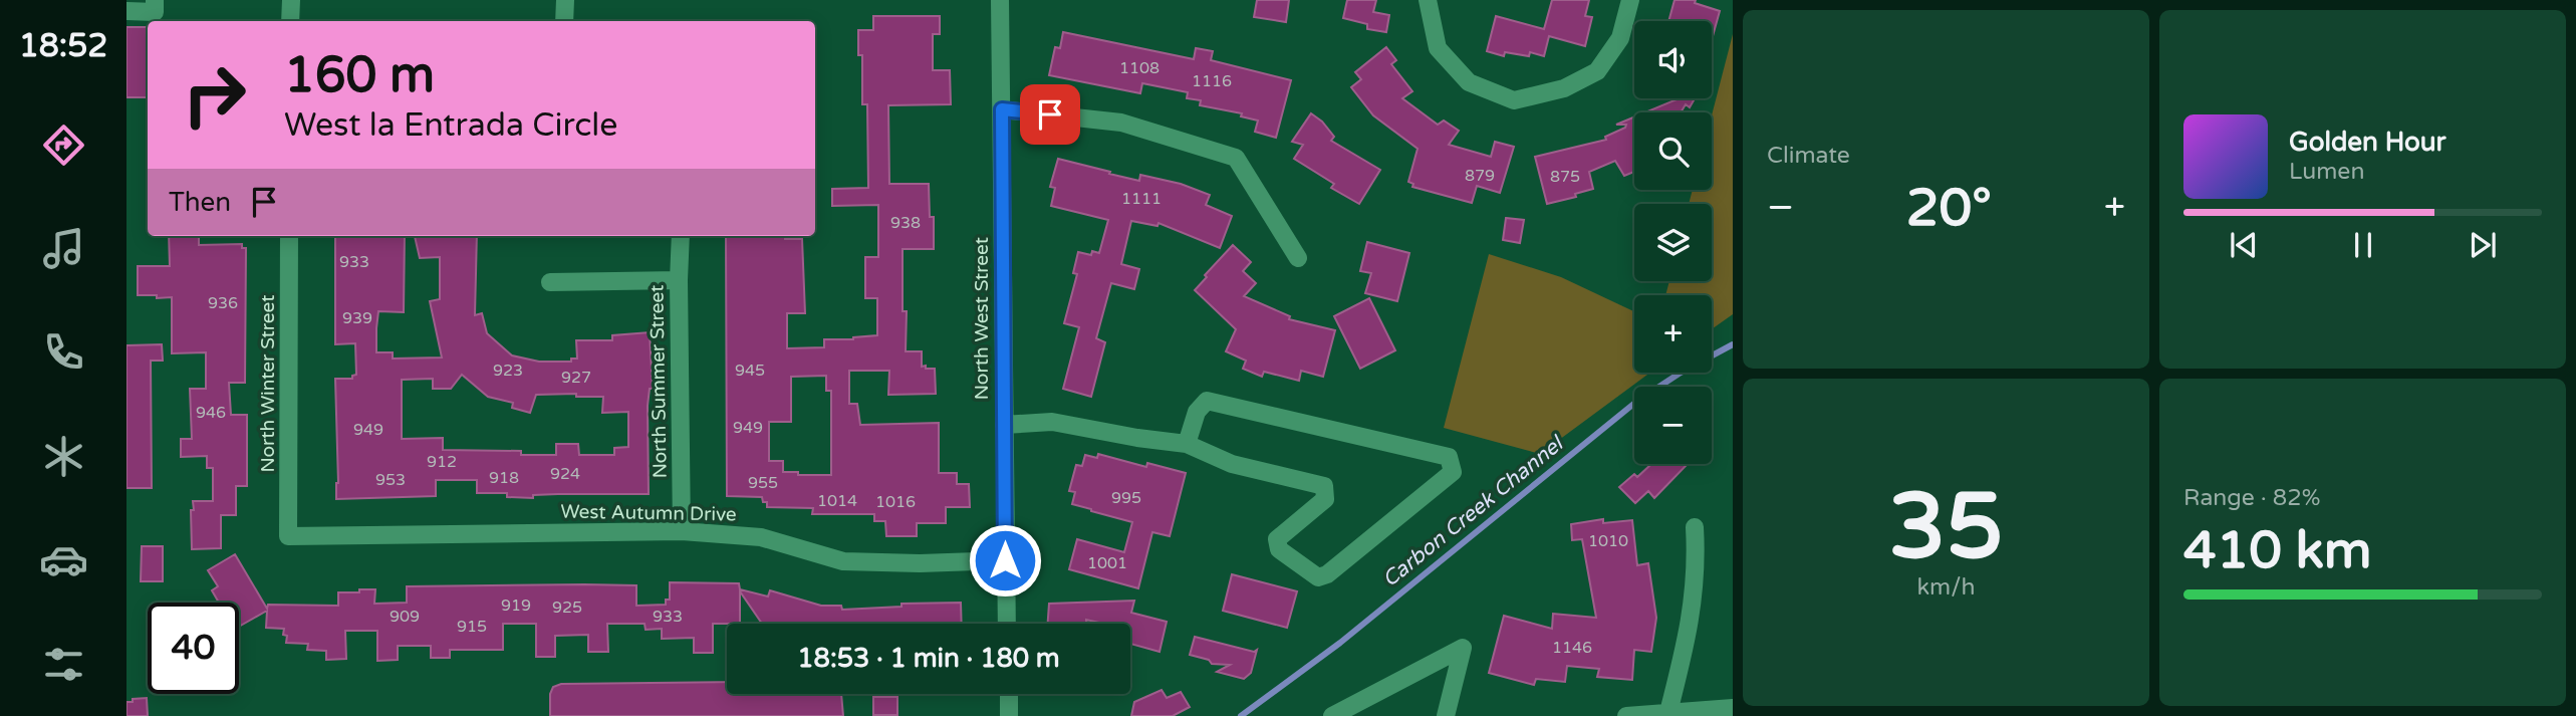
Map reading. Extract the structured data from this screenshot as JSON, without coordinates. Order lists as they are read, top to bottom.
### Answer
{
  "streets": {
    "street": [
      "North West Street",
      "North Summer Street",
      "North Winter Street",
      "West Autumn Drive"
    ]
  },
  "crossings": [
    ["North West Street", "West Autumn Drive"],
    ["North Summer Street", "West Autumn Drive"],
    ["North Winter Street", "West Autumn Drive"]
  ],
  "water": ["Carbon Creek Channel"],
  "house_numbers": [
    "1108",
    "1116",
    "879",
    "875",
    "1111",
    "938",
    "933",
    "936",
    "939",
    "923",
    "945",
    "927",
    "946",
    "949",
    "949",
    "912",
    "924",
    "918",
    "953",
    "955",
    "995",
    "1014",
    "1016",
    "1010",
    "1001",
    "919",
    "925",
    "909",
    "933",
    "915",
    "1146"
  ],
  "page": {
    "tabs": "18:52",
    "tile": [
      "Climate",
      ["35", "km/h"],
      ["Range · 82%", "410 km"]
    ],
    "map_buttons": ["+", "−"],
    "turn": ["160 m", "West la Entrada Circle"],
    "song": ["Golden Hour", "Lumen"],
    "then": "Then",
    "heat": ["−", "20°", "+"],
    "limit": "40",
    "trip": "18:53 · 1 min · 180 m"
  }
}
